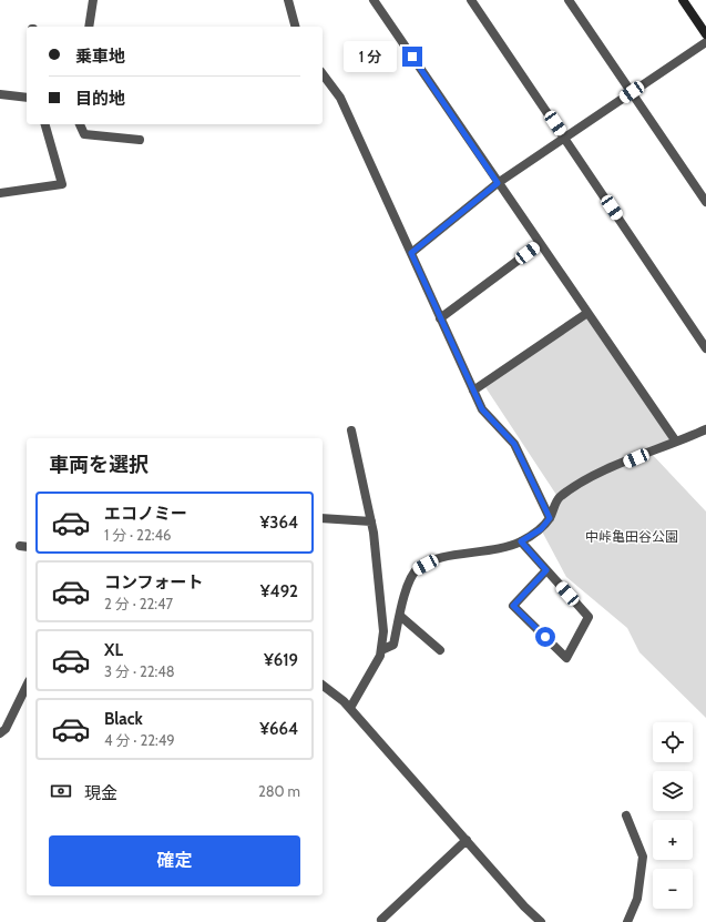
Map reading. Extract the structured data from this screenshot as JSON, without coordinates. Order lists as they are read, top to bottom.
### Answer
{
  "parks": ["中峠亀田谷公園"],
  "page": {
    "banner": ["乗車地", "目的地"],
    "bubble": "1 分",
    "heading": "車両を選択",
    "list": [
      {
        "name": "エコノミー",
        "note": "1 分 · 22:46",
        "value": "¥364"
      },
      {
        "name": "コンフォート",
        "note": "2 分 · 22:47",
        "value": "¥492"
      },
      {
        "name": "XL",
        "note": "3 分 · 22:48",
        "value": "¥619"
      },
      {
        "name": "Black",
        "note": "4 分 · 22:49",
        "value": "¥664"
      }
    ],
    "map_buttons": ["+", "−"],
    "pay": ["現金", "280 m"],
    "buttons": "確定"
  }
}
